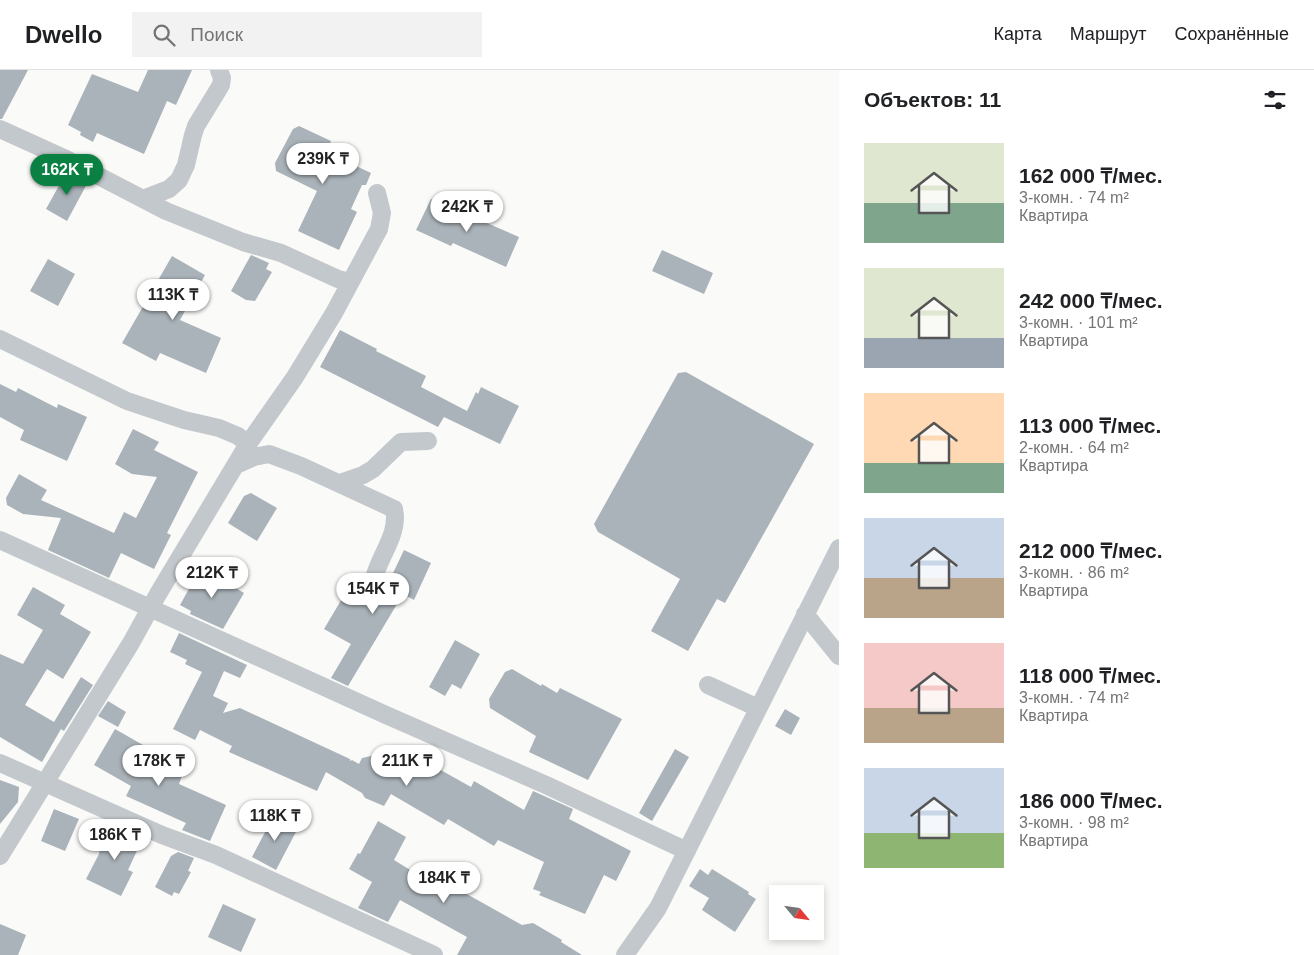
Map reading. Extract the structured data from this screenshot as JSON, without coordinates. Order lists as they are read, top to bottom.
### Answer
{
  "north": "bottom right",
  "page": {
    "header": "Dwello",
    "search": "Поиск",
    "nav": ["Карта", "Маршрут", "Сохранённые"],
    "heading": "Объектов: 11",
    "list": [
      {
        "name": "162 000 ₸/мес.",
        "note": "3-комн. · 74 m² · Квартира"
      },
      {
        "name": "242 000 ₸/мес.",
        "note": "3-комн. · 101 m² · Квартира"
      },
      {
        "name": "113 000 ₸/мес.",
        "note": "2-комн. · 64 m² · Квартира"
      },
      {
        "name": "212 000 ₸/мес.",
        "note": "3-комн. · 86 m² · Квартира"
      },
      {
        "name": "118 000 ₸/мес.",
        "note": "3-комн. · 74 m² · Квартира"
      },
      {
        "name": "186 000 ₸/мес.",
        "note": "3-комн. · 98 m² · Квартира"
      }
    ],
    "price": [
      "239K ₸",
      "162K ₸",
      "242K ₸",
      "113K ₸",
      "212K ₸",
      "154K ₸",
      "178K ₸",
      "211K ₸",
      "118K ₸",
      "186K ₸",
      "184K ₸"
    ]
  }
}
